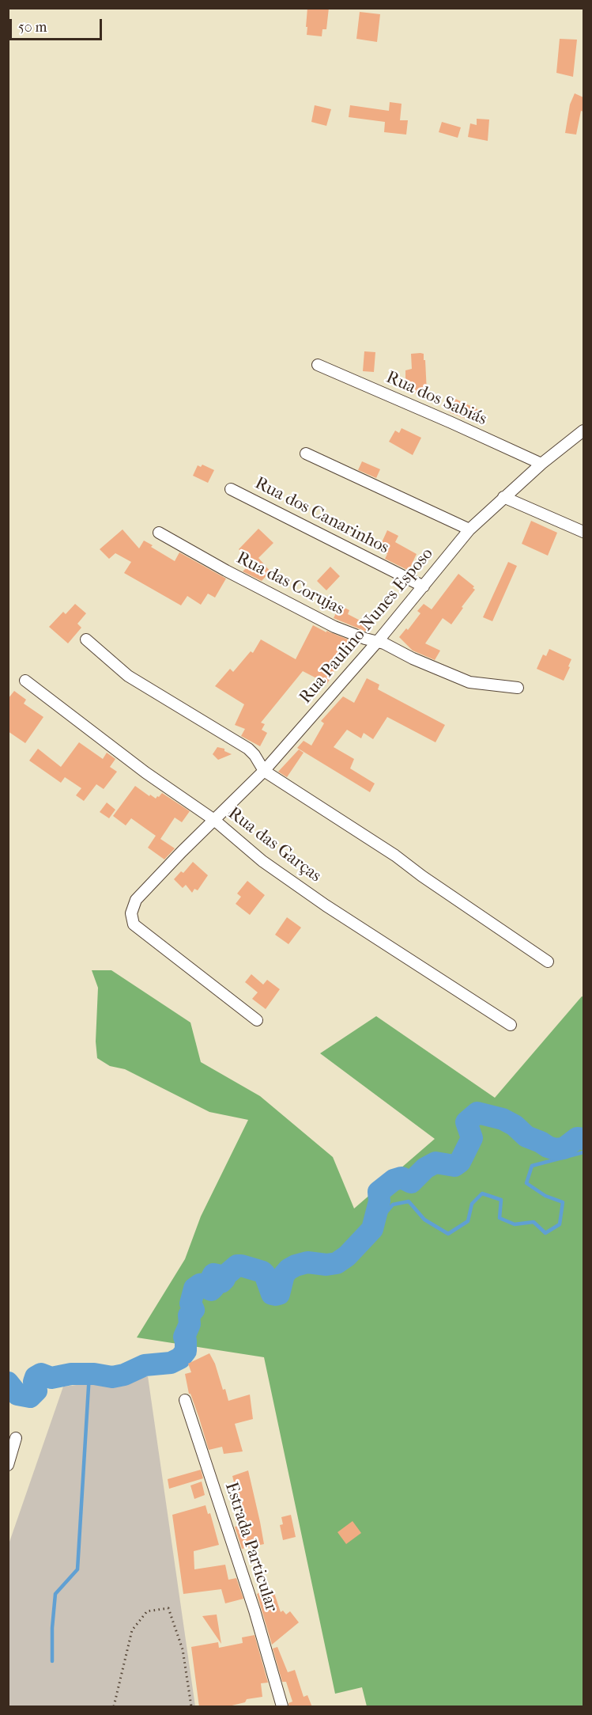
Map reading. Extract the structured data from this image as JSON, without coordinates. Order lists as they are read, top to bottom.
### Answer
{
  "streets": {
    "street": [
      "Rua dos Sabiás",
      "Rua dos Canarinhos",
      "Rua das Corujas",
      "Rua Paulino Nunes Esposo",
      "Rua das Garças",
      "Estrada Particular"
    ]
  },
  "crossings": [
    ["Rua dos Sabiás", "Rua Paulino Nunes Esposo"],
    ["Rua dos Canarinhos", "Rua Paulino Nunes Esposo"],
    ["Rua das Corujas", "Rua Paulino Nunes Esposo"],
    ["Rua Paulino Nunes Esposo", "Rua das Garças"]
  ],
  "scale_bar": "50 m"
}
